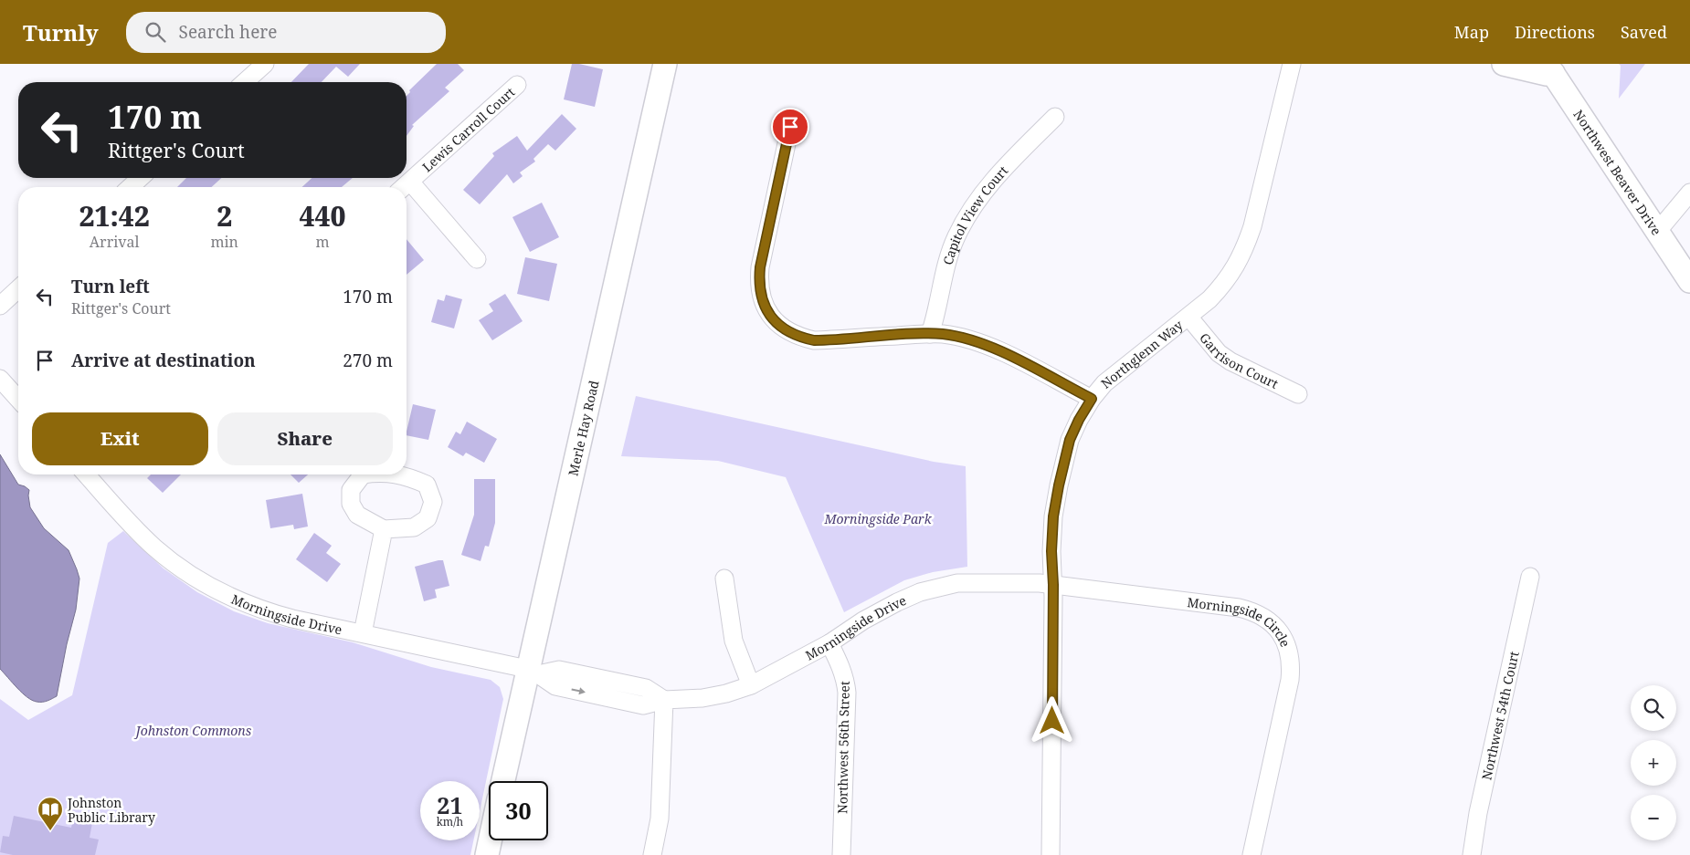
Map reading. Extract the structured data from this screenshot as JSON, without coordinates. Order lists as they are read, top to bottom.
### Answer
{
  "streets": {
    "main road": ["Northwest Beaver Drive", "Merle Hay Road"],
    "street": [
      "Lewis Carroll Court",
      "Capitol View Court",
      "Northglenn Way",
      "Garrison Court",
      "Morningside Drive",
      "Morningside Circle",
      "Northwest 54th Court",
      "Northwest 56th Street"
    ]
  },
  "crossings": [
    ["Northglenn Way", "Garrison Court"],
    ["Northglenn Way", "Morningside Drive"],
    ["Northglenn Way", "Morningside Circle"],
    ["Merle Hay Road", "Morningside Drive"],
    ["Morningside Drive", "Morningside Circle"],
    ["Morningside Drive", "Northwest 56th Street"]
  ],
  "parks": ["Morningside Park", "Johnston Commons"],
  "places": {
    "library": ["Johnston Public Library"]
  },
  "page": {
    "header": "Turnly",
    "search": "Search here",
    "nav": ["Map", "Directions", "Saved"],
    "turn": ["170 m", "Rittger's Court"],
    "eta": [
      "21:42",
      "Arrival",
      "2",
      "min",
      "440",
      "m"
    ],
    "list": [
      {
        "name": "Turn left",
        "note": "Rittger's Court",
        "value": "170 m"
      },
      {
        "name": "Arrive at destination",
        "value": "270 m"
      }
    ],
    "buttons": ["Exit", "Share"],
    "map_buttons": ["+", "−"],
    "speed": "21 km/h",
    "limit": "30"
  }
}
